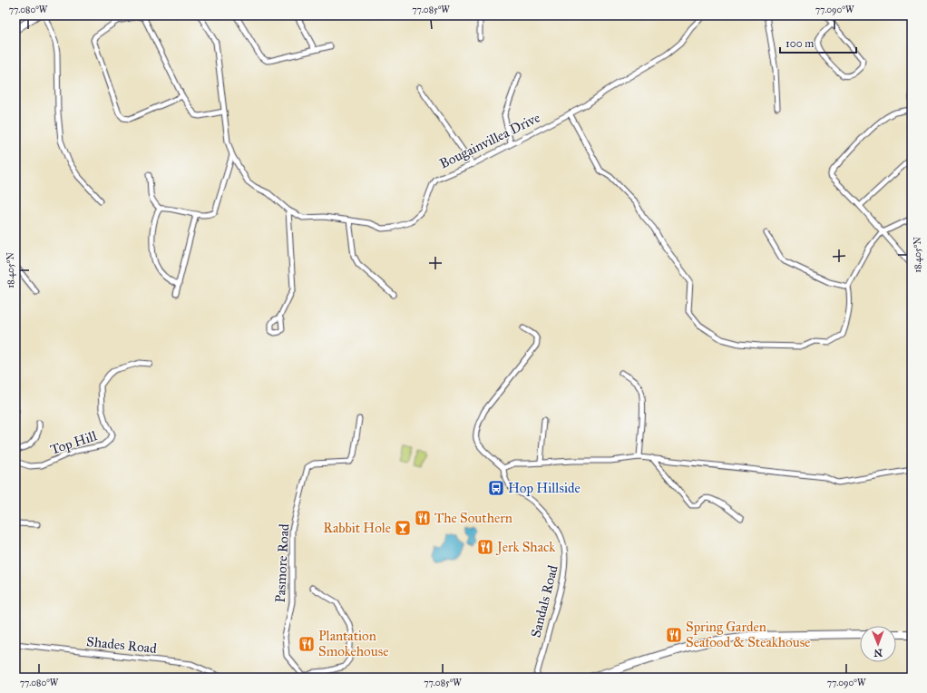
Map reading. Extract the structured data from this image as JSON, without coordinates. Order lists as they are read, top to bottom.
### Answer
{
  "streets": {
    "street": [
      "Bougainvillea Drive",
      "Top Hill",
      "Pasmore Road",
      "Sandals Road",
      "Shades Road"
    ]
  },
  "places": {
    "bus stop": ["Hop Hillside"],
    "restaurant": [
      "The Southern",
      "Jerk Shack",
      "Spring Garden Seafood & Steakhouse",
      "Plantation Smokehouse"
    ],
    "bar": ["Rabbit Hole"]
  },
  "scale_bar": "100 m",
  "north": "bottom",
  "coordinates": [
    "77.080°W",
    "77.085°W",
    "77.090°W",
    "18.405°N"
  ]
}
